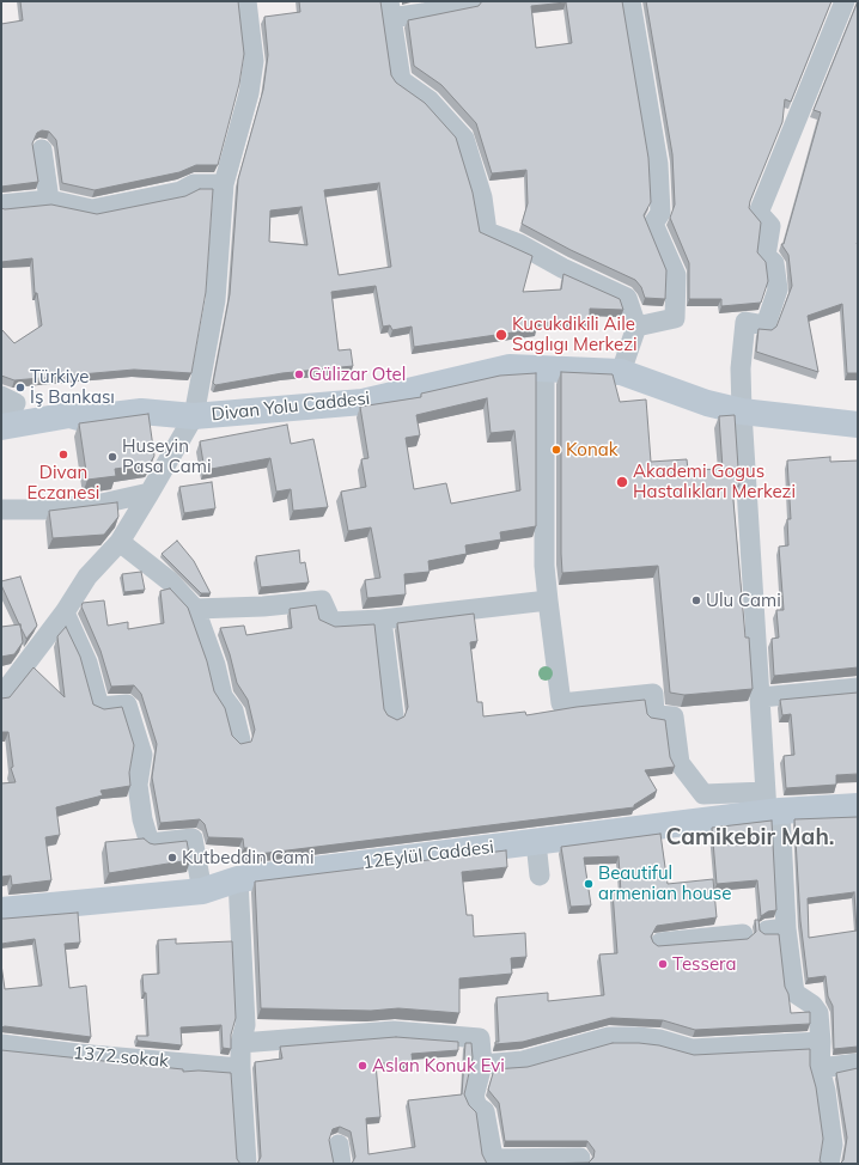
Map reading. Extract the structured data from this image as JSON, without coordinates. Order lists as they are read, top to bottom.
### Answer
{
  "streets": {
    "main road": ["Divan Yolu Caddesi", "12Eylül Caddesi"],
    "street": ["1372.sokak"]
  },
  "districts": ["Camikebir Mah."],
  "places": [
    "Kucukdikili Aile Saglıgı Merkezi",
    "Gülizar Otel",
    "Türkiye İş Bankası",
    "Konak",
    "Divan Eczanesi",
    "Huseyin Pasa Cami",
    "Akademi Gogus Hastalıkları Merkezi",
    "Ulu Cami",
    "Kutbeddin Cami",
    "Beautiful armenian house",
    "Tessera",
    "Aslan Konuk Evi"
  ]
}
